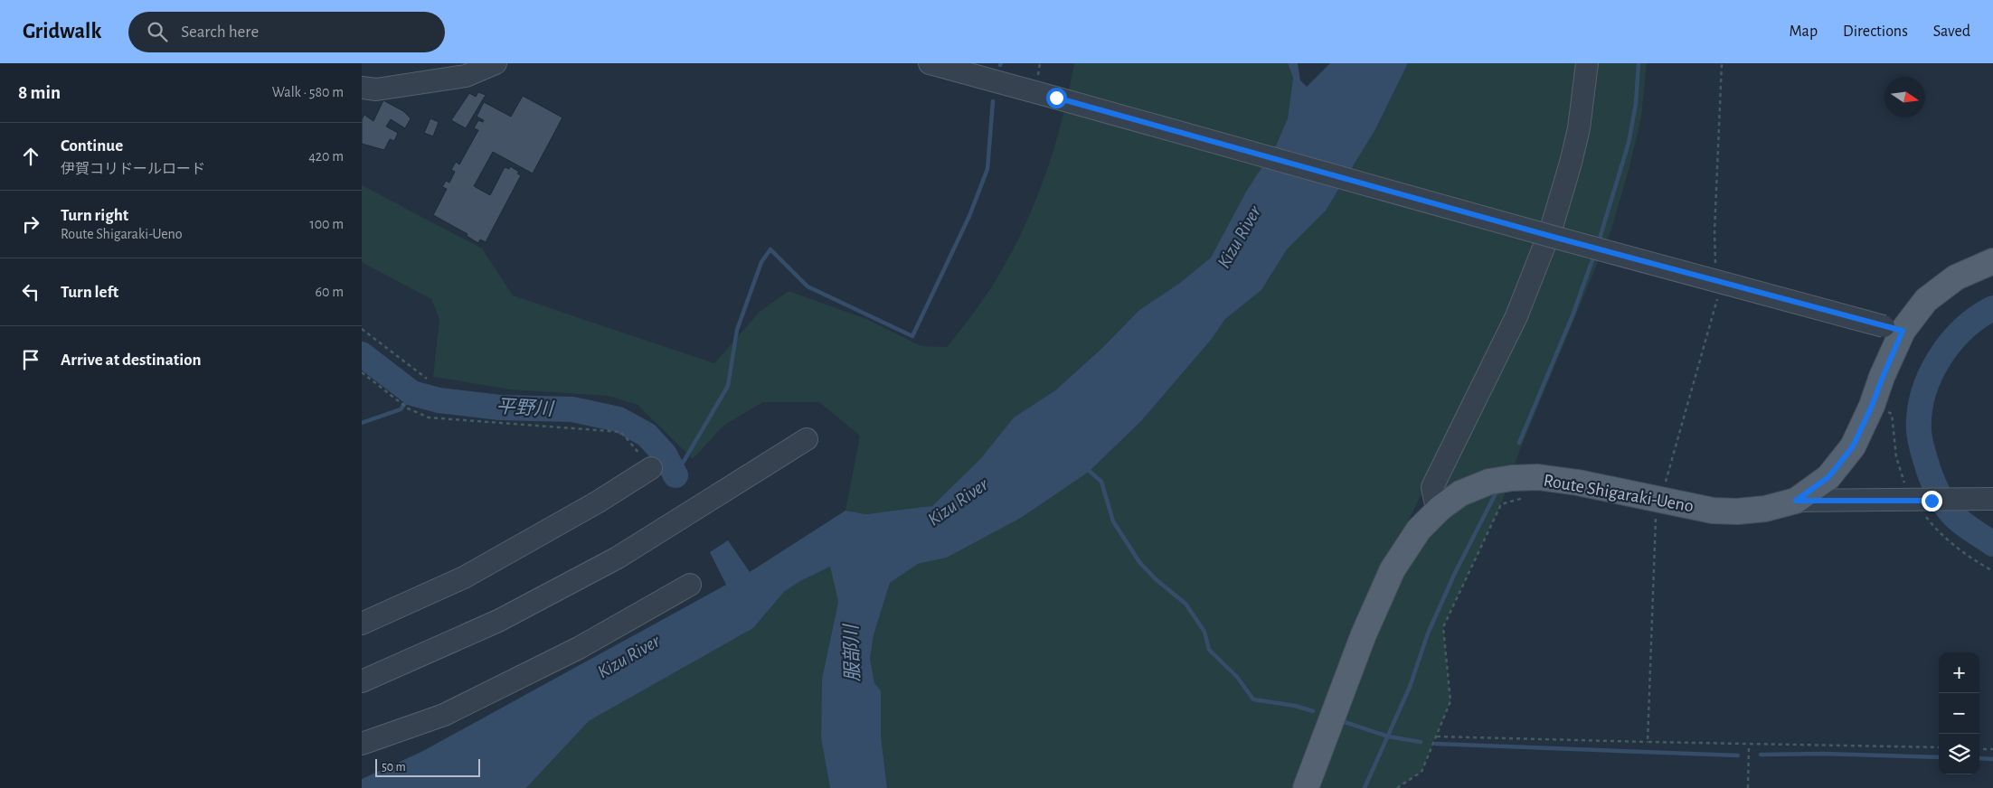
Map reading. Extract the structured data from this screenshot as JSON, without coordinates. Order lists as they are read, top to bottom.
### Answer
{
  "streets": {
    "main road": ["Route Shigaraki-Ueno"]
  },
  "water": ["Kizu River", "平野川", "服部川"],
  "scale_bar": "50 m",
  "north": "right",
  "page": {
    "header": "Gridwalk",
    "search": "Search here",
    "nav": ["Map", "Directions", "Saved"],
    "heading": ["8 min", "Walk · 580 m"],
    "list": [
      ["Continue", "伊賀コリドールロード", "420 m"],
      ["Turn right", "Route Shigaraki-Ueno", "100 m"],
      ["Turn left", "60 m"],
      "Arrive at destination"
    ],
    "map_buttons": ["+", "−"],
    "scale": "50 m"
  }
}
